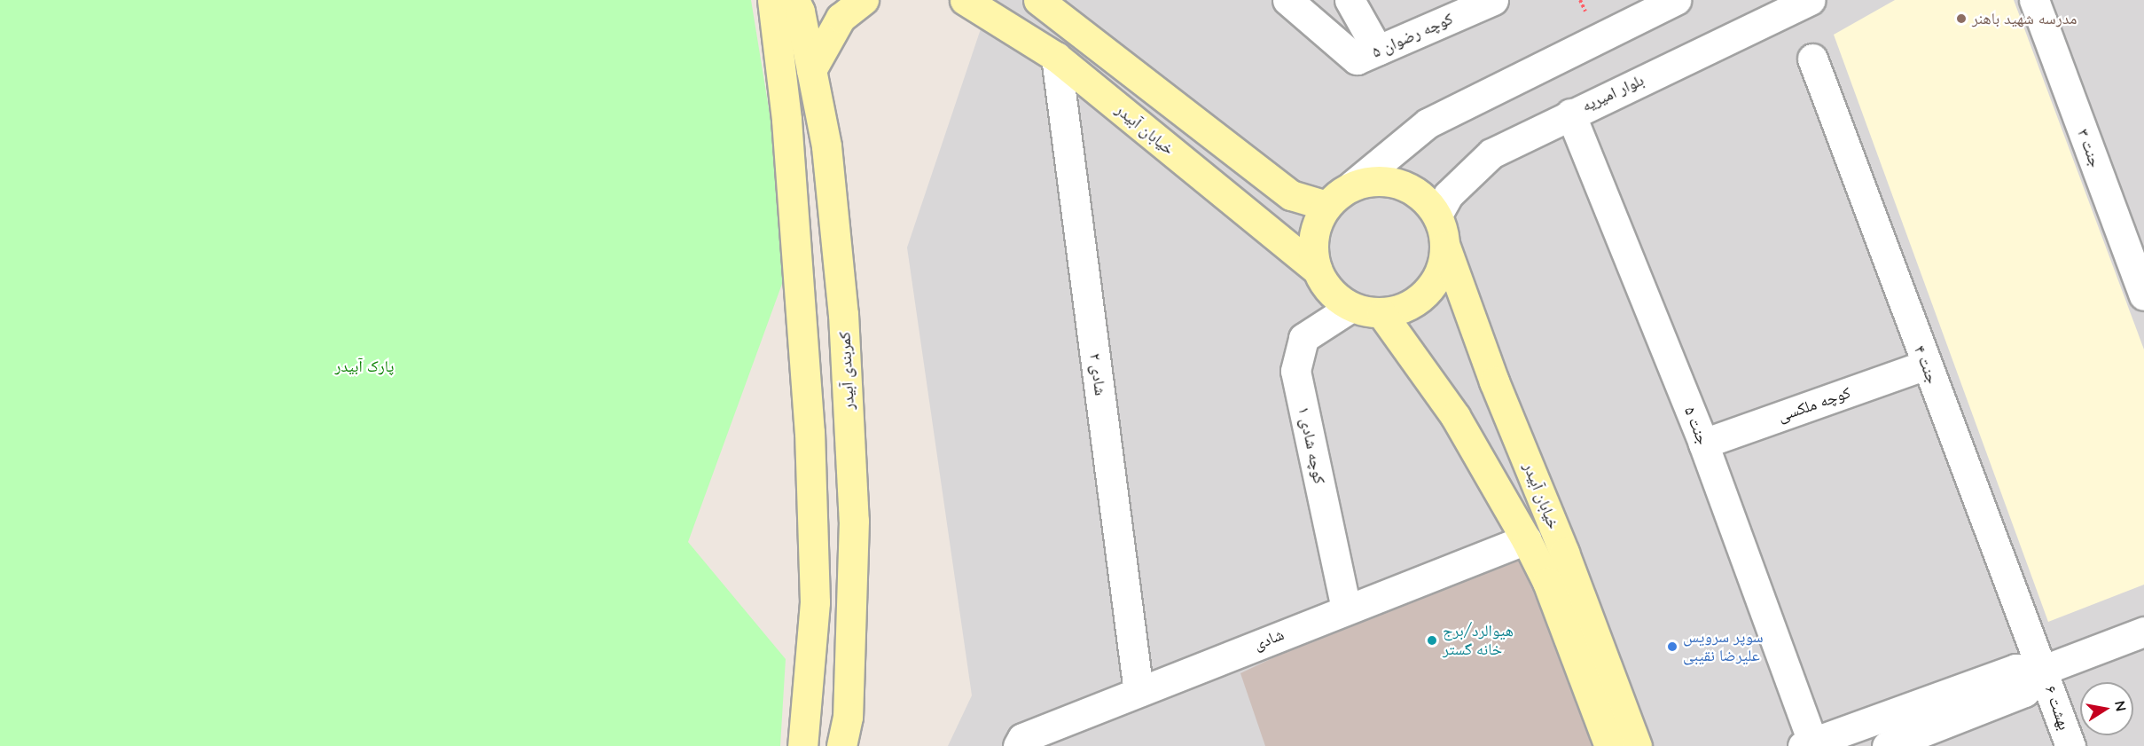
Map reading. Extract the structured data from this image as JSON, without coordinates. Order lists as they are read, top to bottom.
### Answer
{
  "streets": {
    "main road": ["خیابان آبیدر", "کمربندی آبیدر"],
    "street": [
      "کوچه رضوان ۵",
      "بلوار امیریه",
      "جنت ۳",
      "جنت ۴",
      "شادی ۲",
      "کوچه ملکسی",
      "جنت ۵",
      "کوچه شادی ۱",
      "شادی",
      "بهشت ۶"
    ]
  },
  "crossings": [
    ["بلوار امیریه", "خیابان آبیدر"],
    ["بلوار امیریه", "جنت ۵"],
    ["بلوار امیریه", "کوچه شادی ۱"],
    ["خیابان آبیدر", "شادی ۲"],
    ["خیابان آبیدر", "کوچه شادی ۱"],
    ["خیابان آبیدر", "شادی"],
    ["جنت ۴", "کوچه ملکسی"],
    ["جنت ۴", "بهشت ۶"],
    ["شادی ۲", "شادی"],
    ["کوچه ملکسی", "جنت ۵"],
    ["کوچه شادی ۱", "شادی"]
  ],
  "parks": ["پارک آبیدر"],
  "places": ["مدرسه شهید باهنر", "هیوالرد/برج خانه گستر", "سوپر سرویس علیرضا نقیبی"],
  "north": "right"
}
